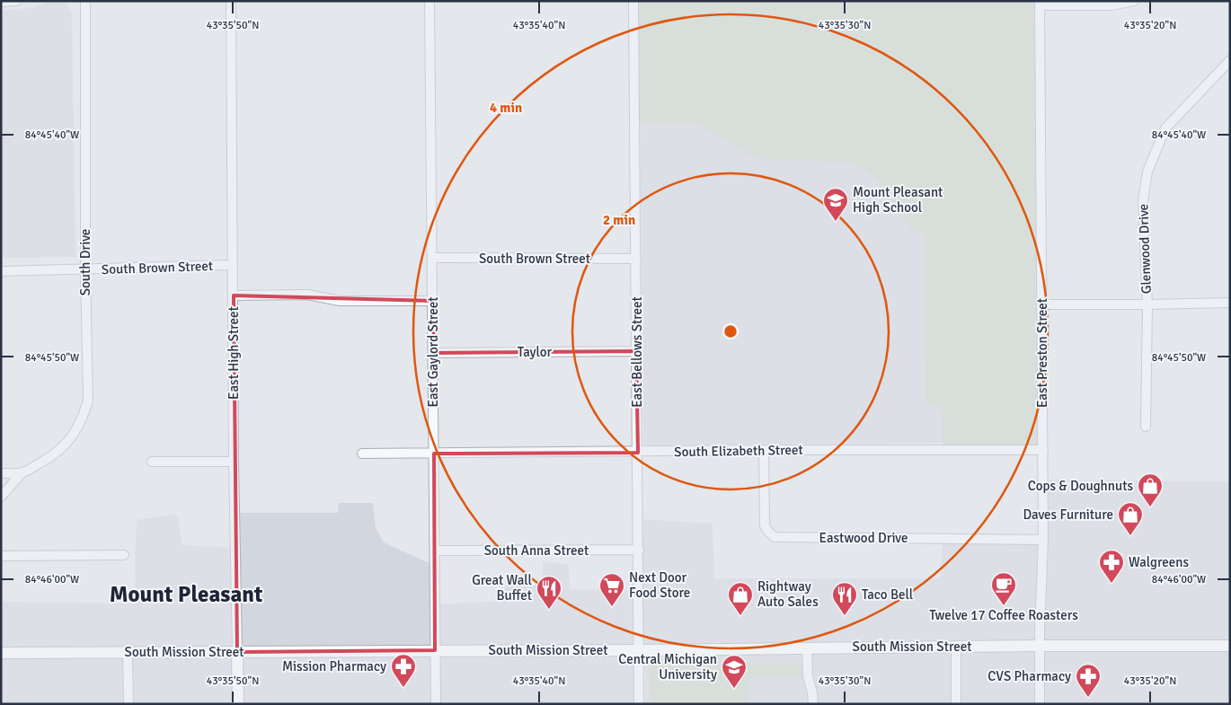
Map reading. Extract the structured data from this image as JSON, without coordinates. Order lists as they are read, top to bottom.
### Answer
{
  "streets": {
    "main road": ["East High Street", "South Mission Street"],
    "street": [
      "Glenwood Drive",
      "South Brown Street",
      "South Drive",
      "East Gaylord Street",
      "Taylor",
      "East Bellows Street",
      "East Preston Street",
      "South Elizabeth Street",
      "Eastwood Drive",
      "South Anna Street"
    ]
  },
  "crossings": [
    ["South Brown Street", "South Drive"],
    ["South Brown Street", "East Gaylord Street"],
    ["South Brown Street", "East Bellows Street"],
    ["South Brown Street", "East High Street"],
    ["East Gaylord Street", "Taylor"],
    ["East Gaylord Street", "South Elizabeth Street"],
    ["East Gaylord Street", "South Anna Street"],
    ["East Gaylord Street", "South Mission Street"],
    ["Taylor", "East Bellows Street"],
    ["East Bellows Street", "South Elizabeth Street"],
    ["East Bellows Street", "South Anna Street"],
    ["East Bellows Street", "South Mission Street"],
    ["East High Street", "South Mission Street"],
    ["East Preston Street", "South Elizabeth Street"],
    ["East Preston Street", "Eastwood Drive"],
    ["East Preston Street", "South Mission Street"],
    ["South Elizabeth Street", "Eastwood Drive"]
  ],
  "districts": ["Mount Pleasant"],
  "places": {
    "school or university": ["Mount Pleasant High School", "Central Michigan University"],
    "shop": ["Cops & Doughnuts", "Daves Furniture", "Rightway Auto Sales"],
    "pharmacy": ["Walgreens", "Mission Pharmacy", "CVS Pharmacy"],
    "cafe": ["Twelve 17 Coffee Roasters"],
    "supermarket": ["Next Door Food Store"],
    "restaurant": ["Great Wall Buffet", "Taco Bell"]
  },
  "coordinates": [
    "43°35'50\"N",
    "43°35'40\"N",
    "43°35'30\"N",
    "43°35'20\"N",
    "84°45'40\"W",
    "84°45'50\"W",
    "84°46'00\"W"
  ],
  "rings": ["4 min", "2 min"]
}
